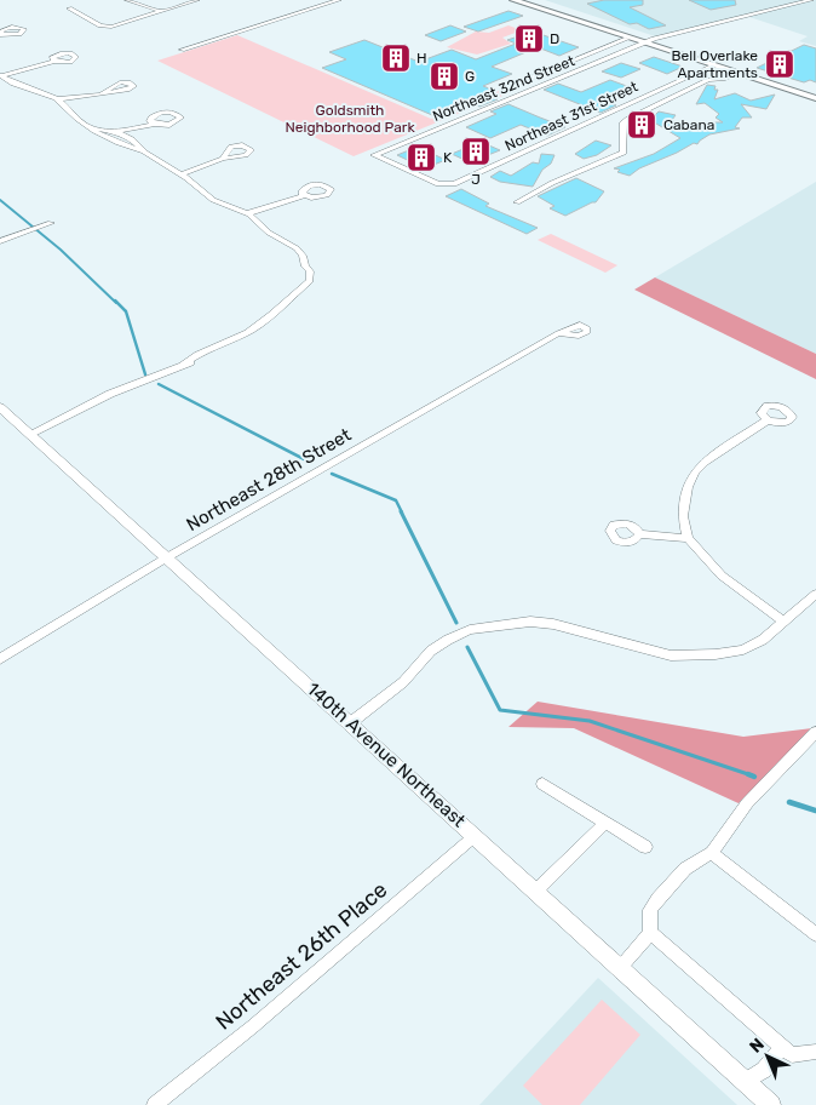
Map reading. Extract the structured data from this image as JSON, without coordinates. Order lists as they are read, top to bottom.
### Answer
{
  "streets": {
    "street": [
      "Northeast 32nd Street",
      "Northeast 31st Street",
      "Northeast 28th Street",
      "140th Avenue Northeast",
      "Northeast 26th Place"
    ]
  },
  "crossings": [
    ["Northeast 32nd Street", "Northeast 31st Street"],
    ["Northeast 28th Street", "140th Avenue Northeast"],
    ["140th Avenue Northeast", "Northeast 26th Place"]
  ],
  "parks": ["Goldsmith Neighborhood Park"],
  "places": {
    "building": [
      "D",
      "H",
      "Bell Overlake Apartments",
      "G",
      "Cabana",
      "J",
      "K"
    ]
  },
  "north": "top left"
}
